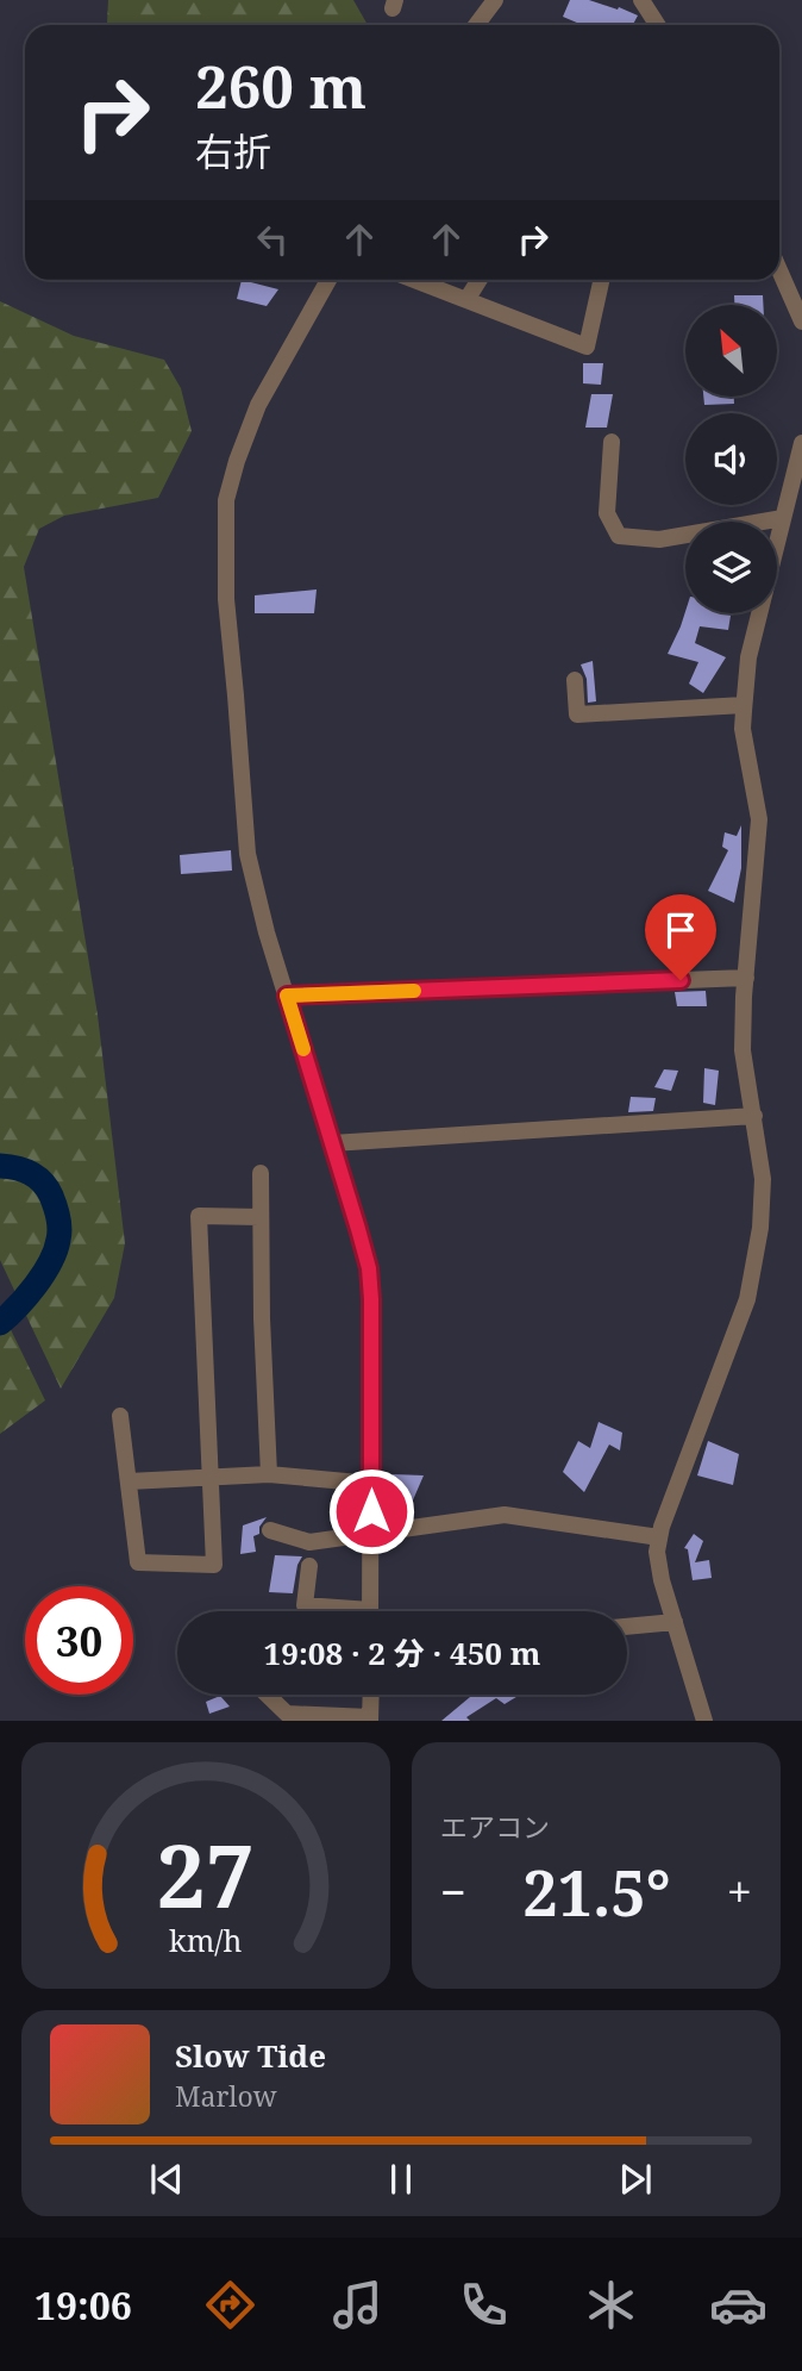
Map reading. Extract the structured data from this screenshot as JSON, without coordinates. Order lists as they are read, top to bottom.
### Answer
{
  "north": "top left",
  "page": {
    "turn": ["260 m", "右折"],
    "limit": "30",
    "trip": "19:08 · 2 分 · 450 m",
    "tile": "エアコン",
    "heat": ["−", "21.5°", "+"],
    "song": ["Slow Tide", "Marlow"],
    "tabs": "19:06",
    "gauge": ["27", "km/h"]
  }
}
